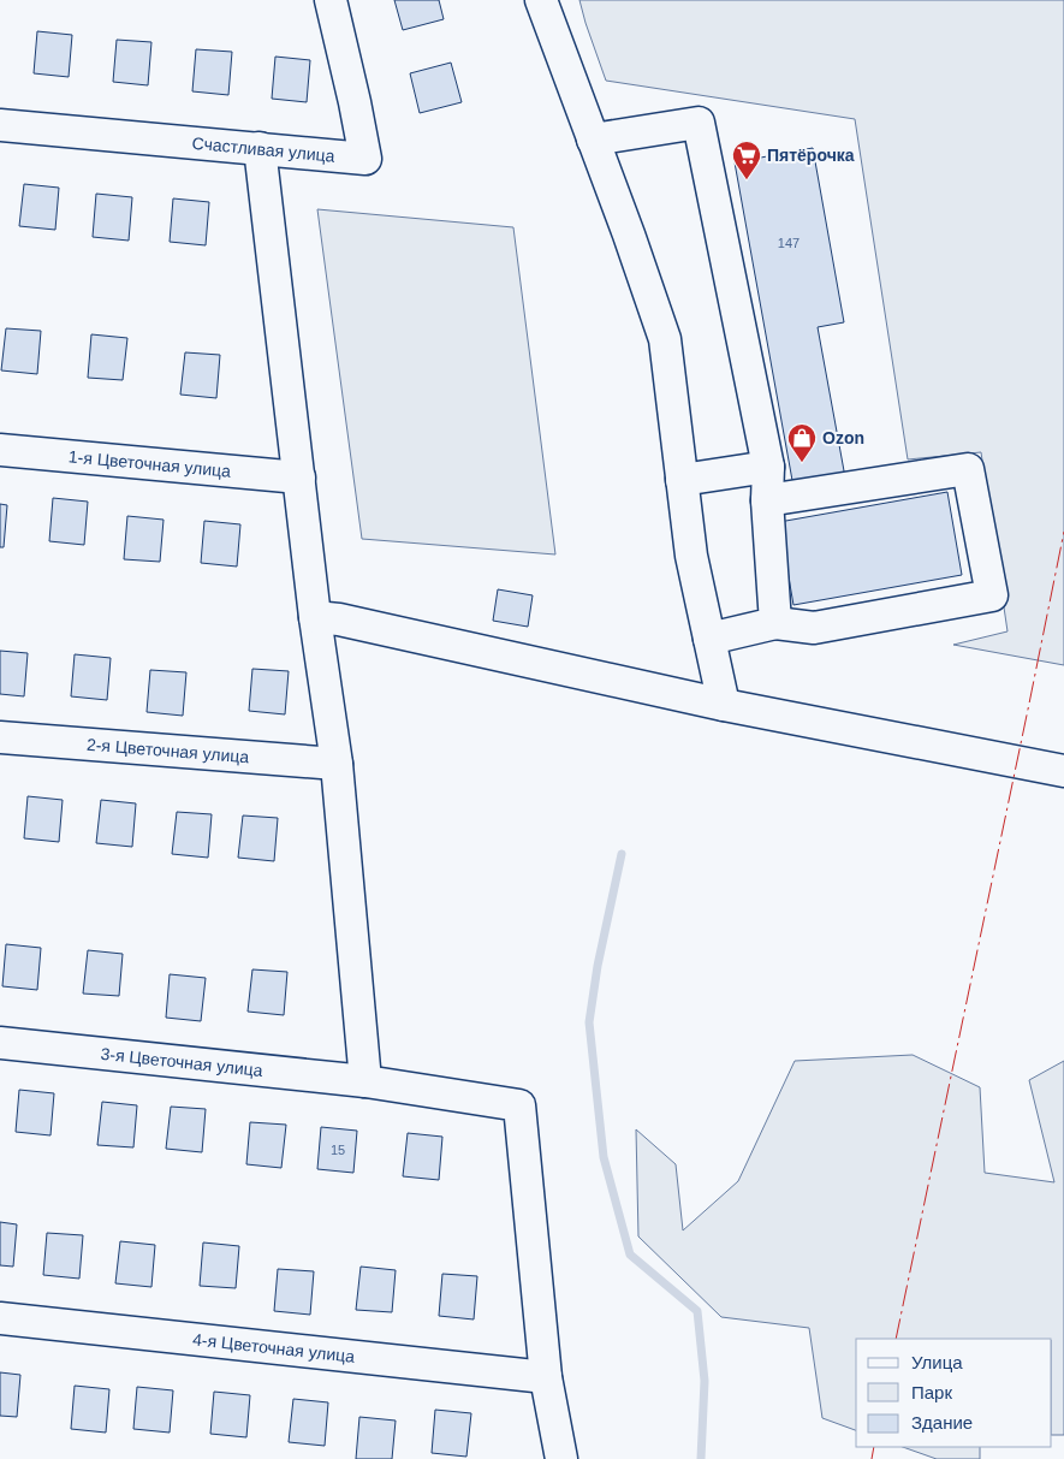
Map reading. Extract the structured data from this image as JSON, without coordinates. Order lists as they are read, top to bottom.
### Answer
{
  "streets": {
    "street": [
      "Счастливая улица",
      "1-я Цветочная улица",
      "2-я Цветочная улица",
      "3-я Цветочная улица",
      "4-я Цветочная улица"
    ]
  },
  "crossings": [
    ["3-я Цветочная улица", "4-я Цветочная улица"]
  ],
  "places": {
    "supermarket": ["Пятёрочка"],
    "shop": ["Ozon"]
  },
  "house_numbers": ["147", "15"],
  "legend": ["Улица", "Парк", "Здание"]
}
